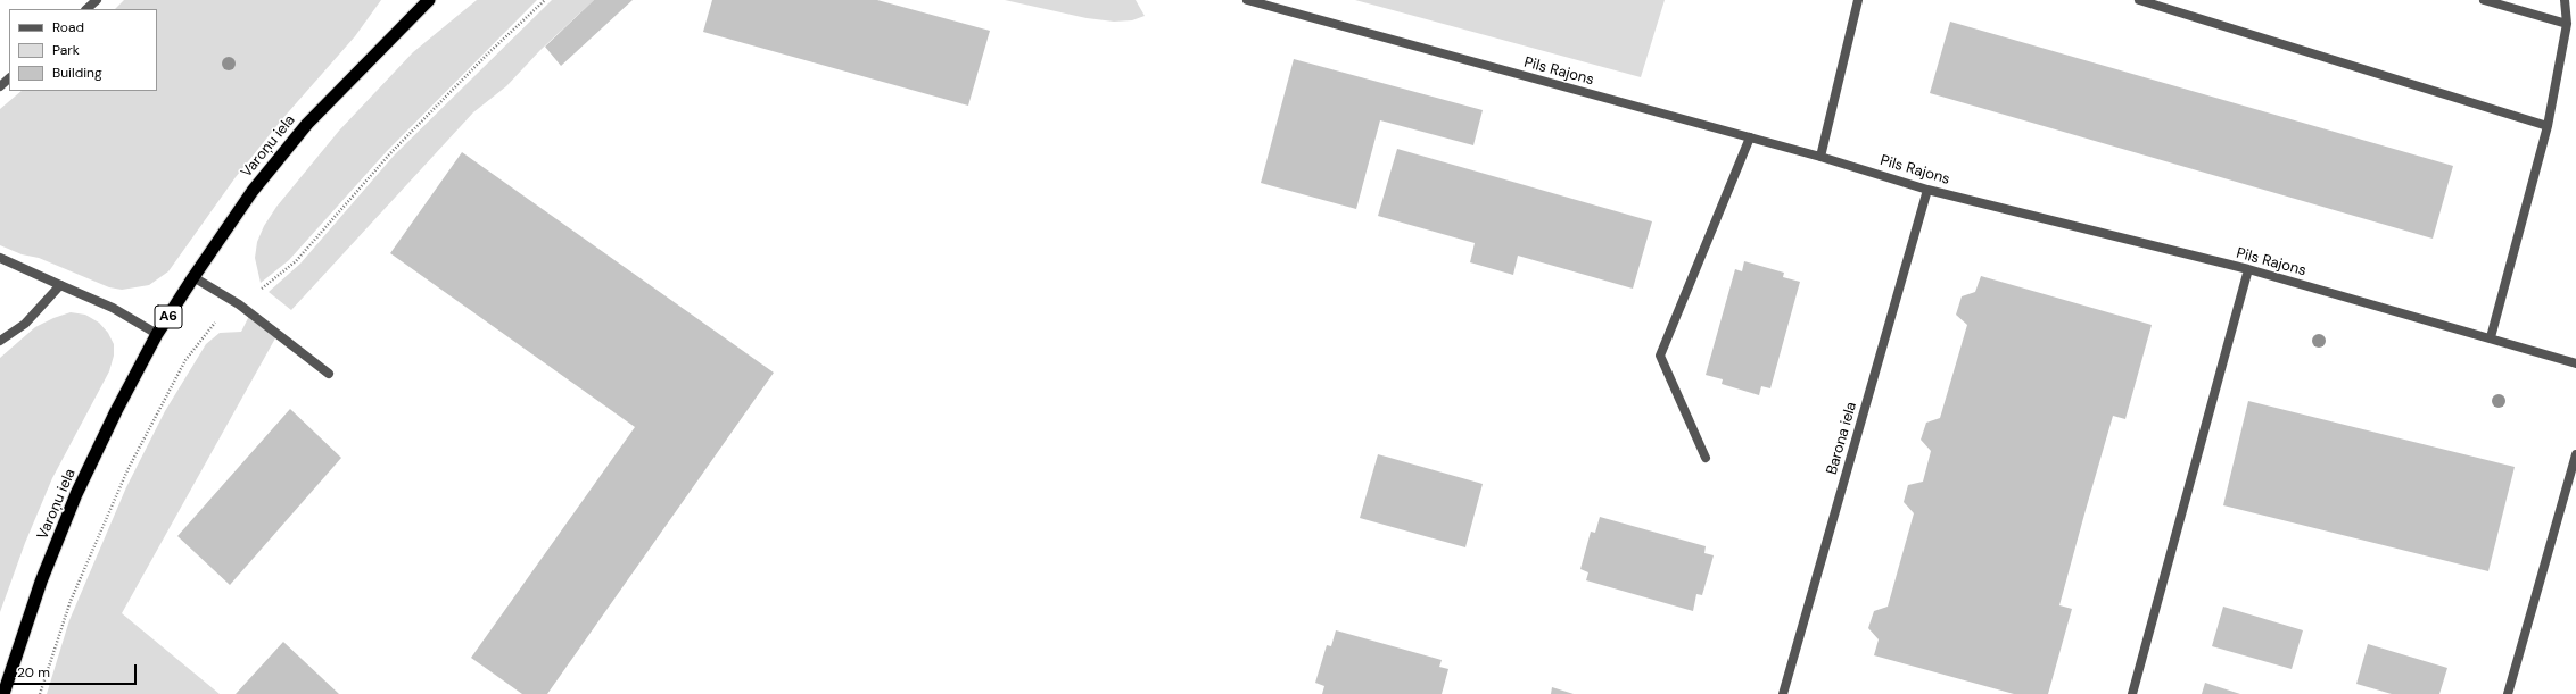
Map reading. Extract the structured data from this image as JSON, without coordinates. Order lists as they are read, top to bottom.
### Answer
{
  "streets": {
    "highway": ["Varoņu iela", "A6"],
    "street": ["Pils Rajons", "Barona iela"]
  },
  "crossings": [
    ["Pils Rajons", "Barona iela"]
  ],
  "legend": ["Road", "Park", "Building"],
  "scale_bar": "20 m"
}
